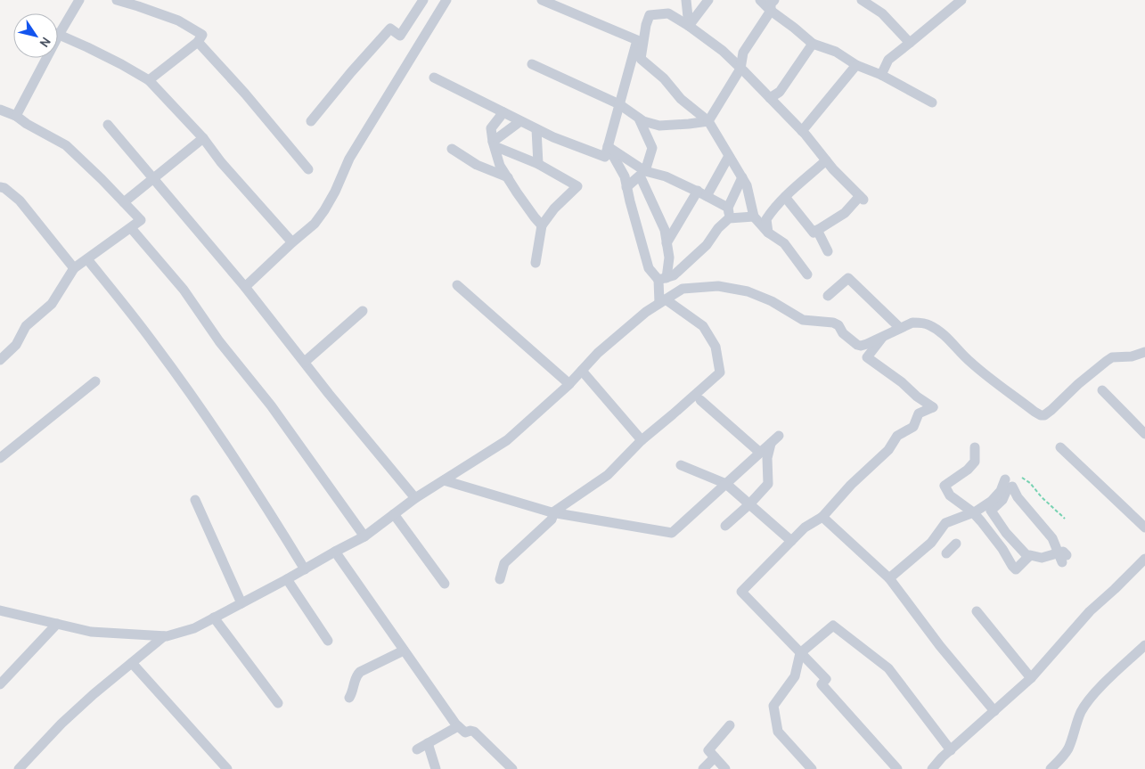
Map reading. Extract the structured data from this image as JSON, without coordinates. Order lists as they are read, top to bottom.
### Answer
{
  "north": "bottom right"
}
